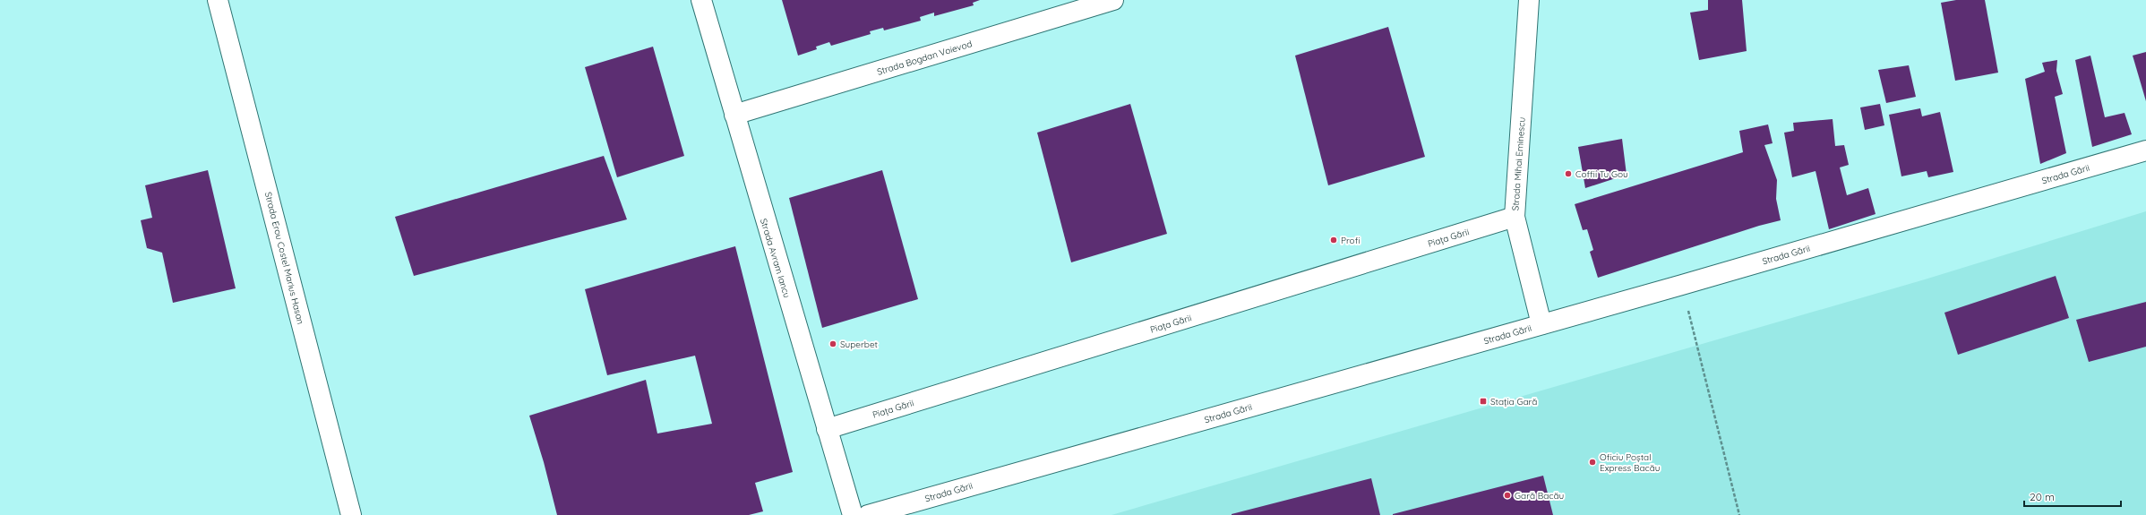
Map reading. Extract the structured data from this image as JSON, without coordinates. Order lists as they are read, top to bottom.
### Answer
{
  "streets": {
    "street": [
      "Strada Bogdan Voievod",
      "Strada Mihai Eminescu",
      "Strada Gării",
      "Piața Gării",
      "Strada Erou Costel Marius Hasan",
      "Strada Avram Iancu"
    ]
  },
  "crossings": [
    ["Strada Bogdan Voievod", "Strada Avram Iancu"],
    ["Strada Mihai Eminescu", "Strada Gării"],
    ["Strada Mihai Eminescu", "Piața Gării"],
    ["Piața Gării", "Strada Avram Iancu"]
  ],
  "places": {
    "other": [
      "Coffii Tu Gou",
      "Profi",
      "Superbet",
      "Oficiu Poștal Express Bacău",
      "Gară Bacău"
    ],
    "transit": ["Stația Gară"]
  },
  "scale_bar": "20 m"
}
